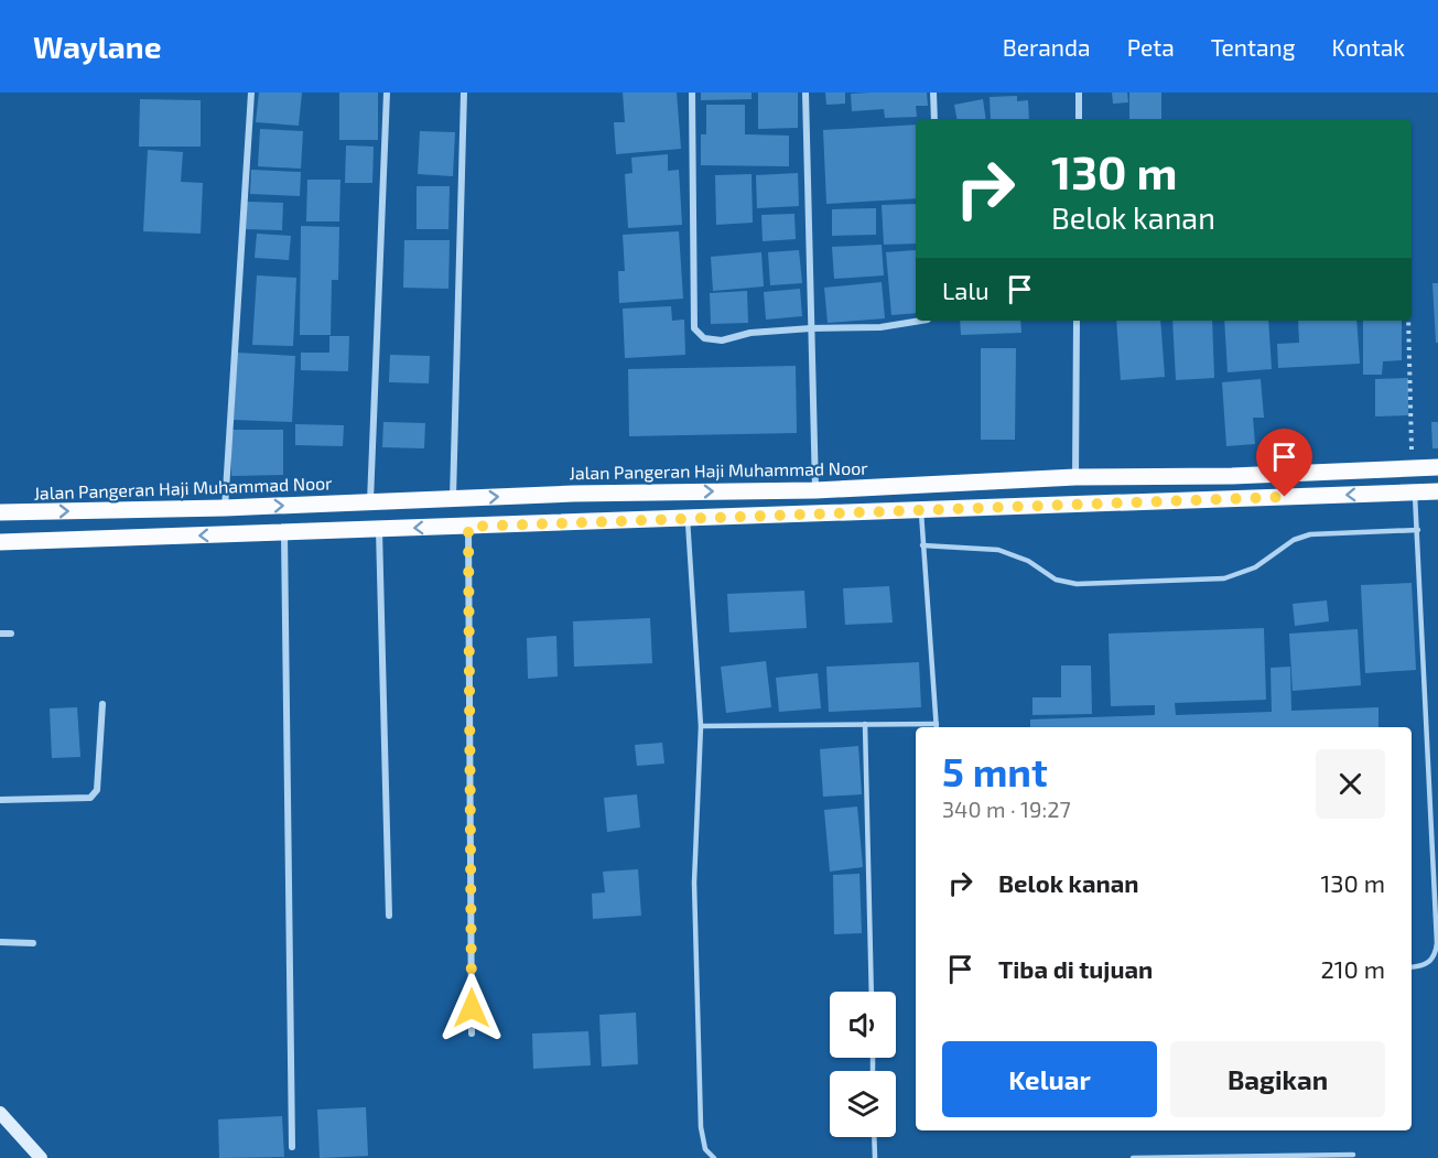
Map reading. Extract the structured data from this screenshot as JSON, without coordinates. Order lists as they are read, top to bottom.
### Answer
{
  "streets": {
    "main road": ["Jalan Pangeran Haji Muhammad Noor"]
  },
  "page": {
    "header": "Waylane",
    "nav": [
      "Beranda",
      "Peta",
      "Tentang",
      "Kontak"
    ],
    "turn": ["130 m", "Belok kanan"],
    "then": "Lalu",
    "heading": ["5 mnt", "340 m · 19:27"],
    "list": [
      {
        "name": "Belok kanan",
        "value": "130 m"
      },
      {
        "name": "Tiba di tujuan",
        "value": "210 m"
      }
    ],
    "buttons": ["Keluar", "Bagikan"]
  }
}
